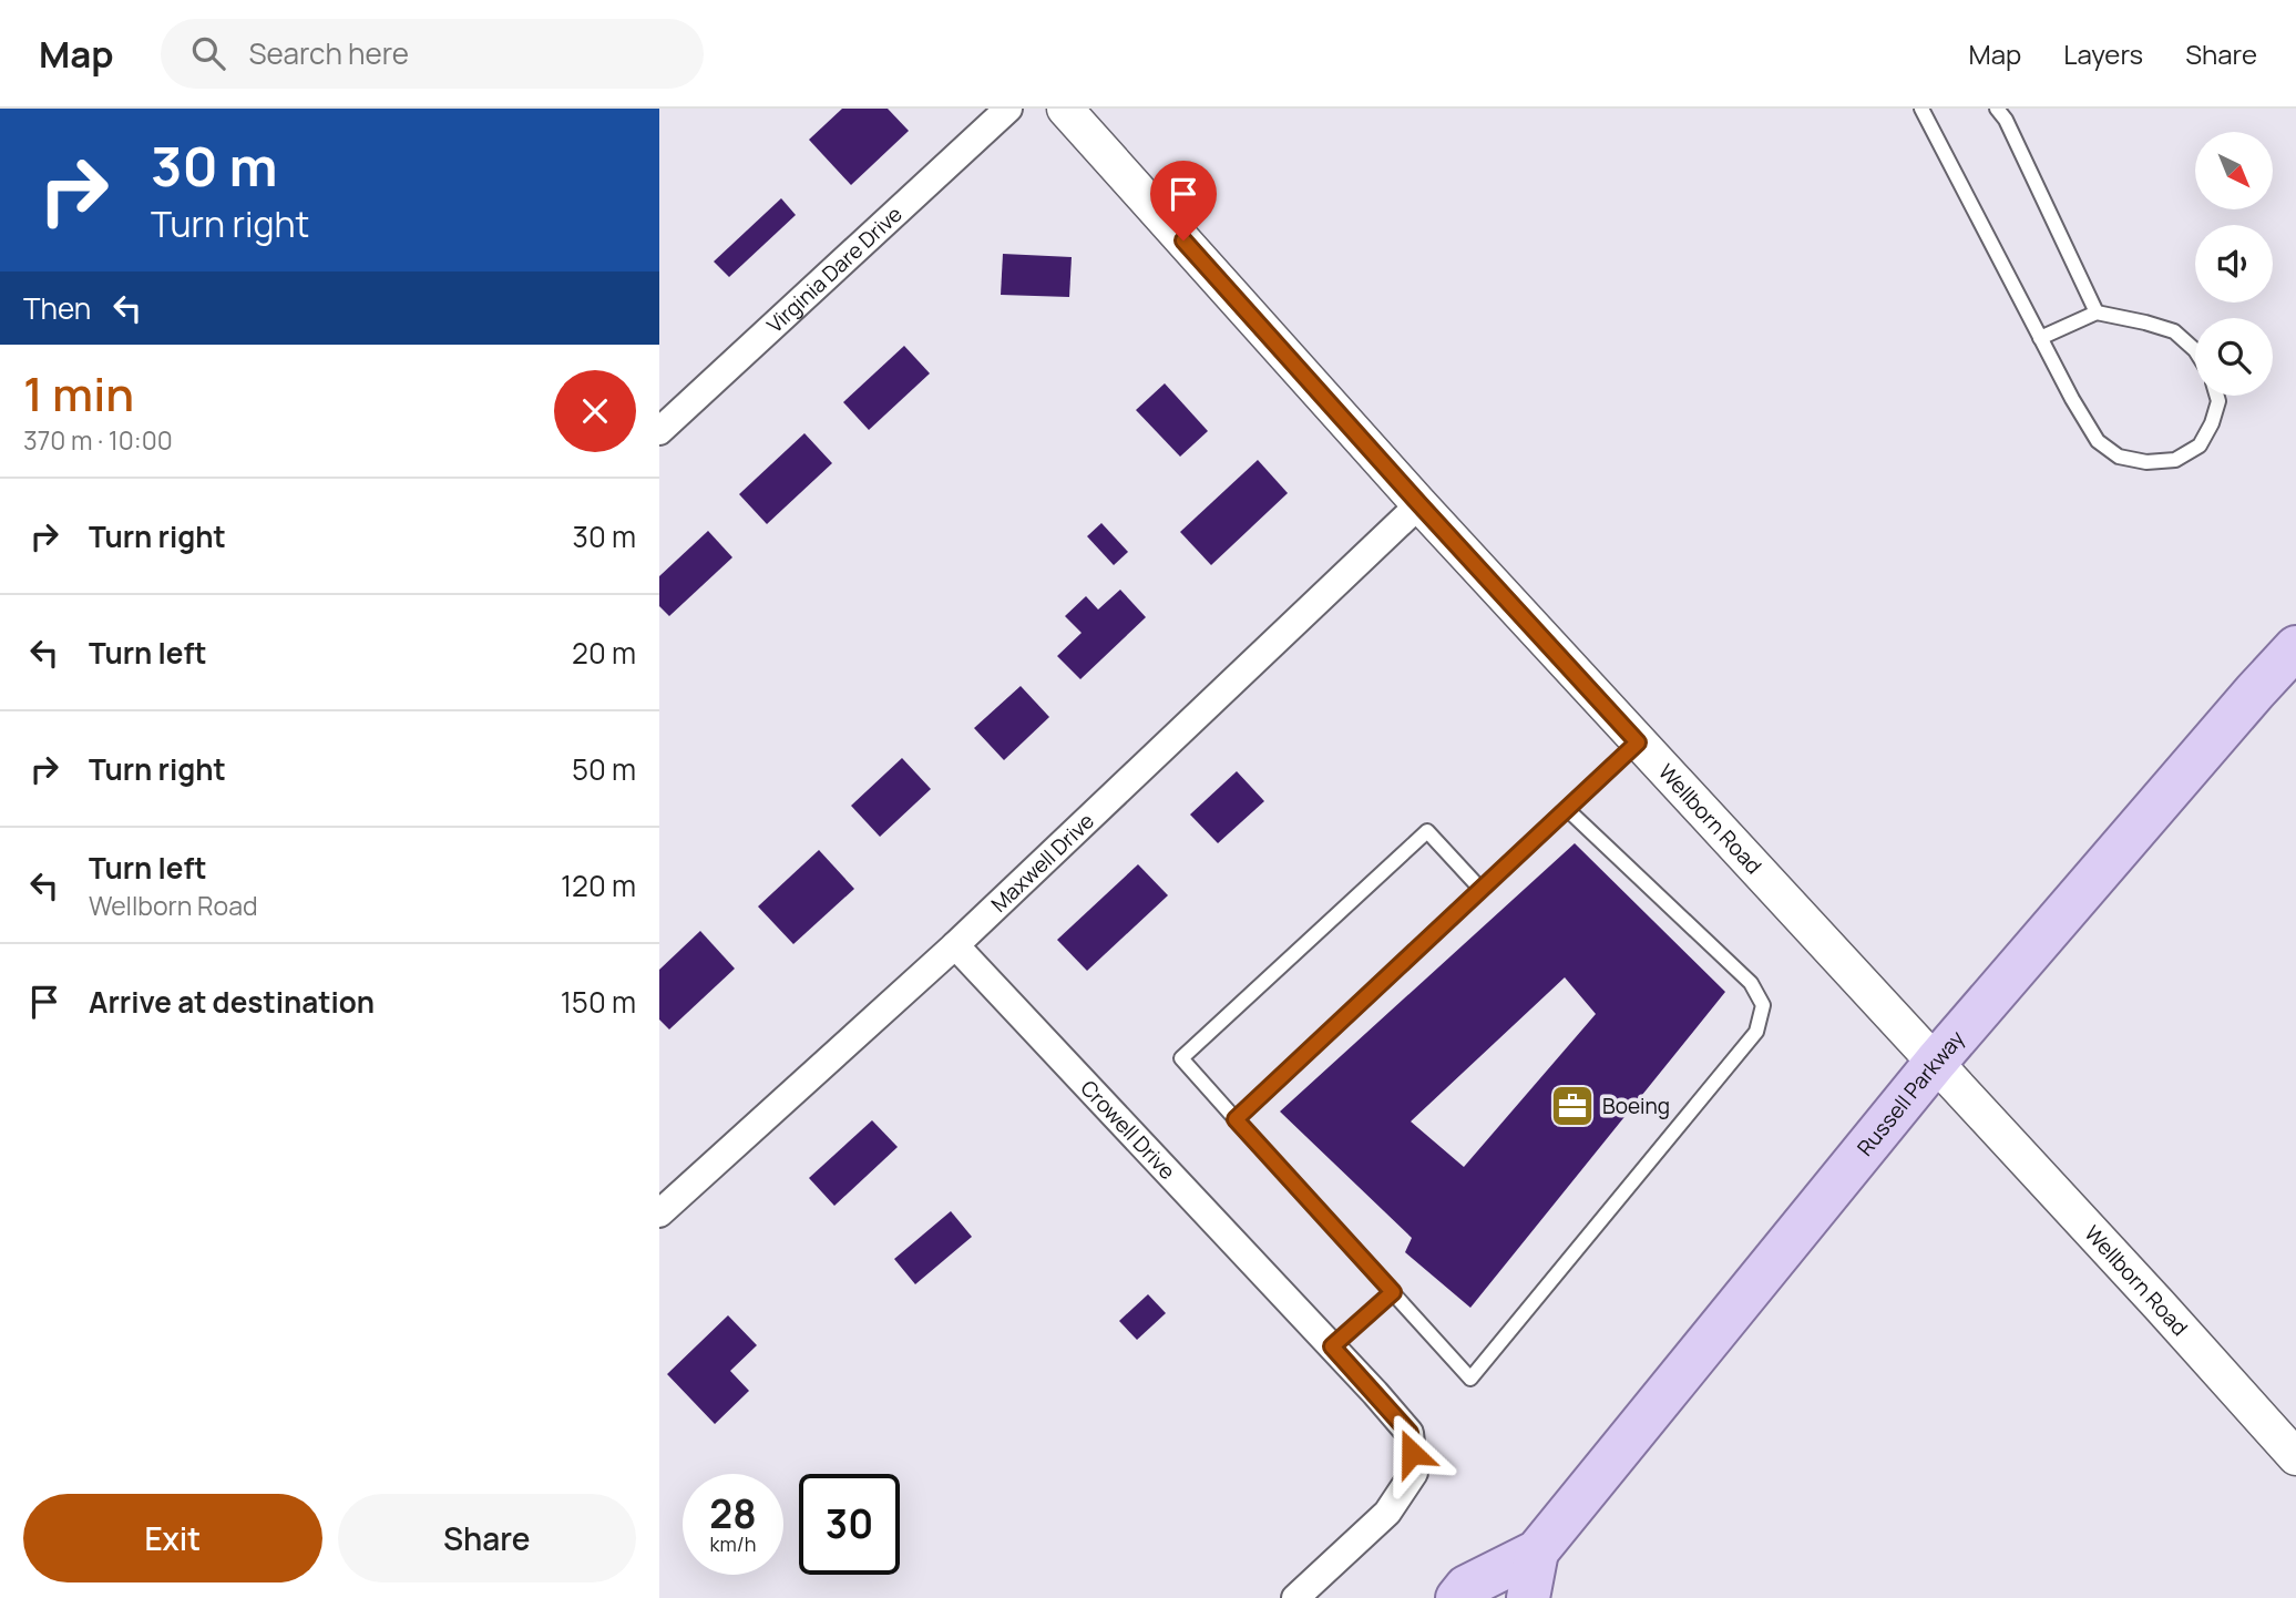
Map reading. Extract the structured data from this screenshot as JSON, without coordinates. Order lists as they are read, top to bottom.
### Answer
{
  "streets": {
    "main road": ["Russell Parkway"],
    "street": [
      "Virginia Dare Drive",
      "Wellborn Road",
      "Maxwell Drive",
      "Crowell Drive"
    ]
  },
  "crossings": [
    ["Wellborn Road", "Maxwell Drive"],
    ["Wellborn Road", "Russell Parkway"],
    ["Maxwell Drive", "Crowell Drive"]
  ],
  "places": {
    "office": ["Boeing"]
  },
  "north": "bottom right",
  "page": {
    "header": "Map",
    "search": "Search here",
    "nav": ["Map", "Layers", "Share"],
    "turn": ["30 m", "Turn right"],
    "then": "Then",
    "heading": ["1 min", "370 m · 10:00"],
    "list": [
      {
        "name": "Turn right",
        "value": "30 m"
      },
      {
        "name": "Turn left",
        "value": "20 m"
      },
      {
        "name": "Turn right",
        "value": "50 m"
      },
      {
        "name": "Turn left",
        "note": "Wellborn Road",
        "value": "120 m"
      },
      {
        "name": "Arrive at destination",
        "value": "150 m"
      }
    ],
    "speed": "28 km/h",
    "limit": "30",
    "buttons": ["Exit", "Share"]
  }
}
